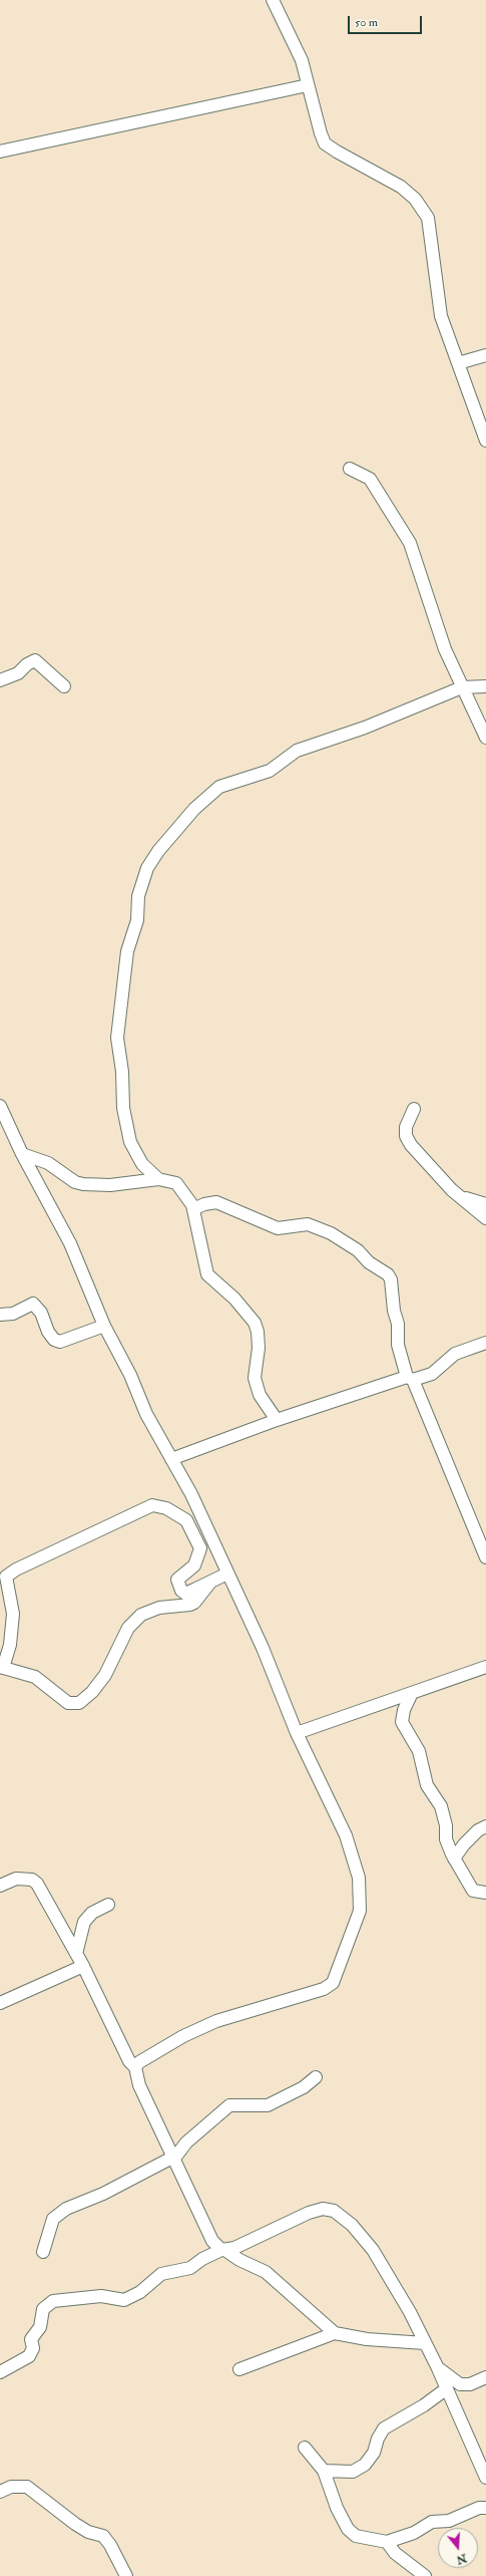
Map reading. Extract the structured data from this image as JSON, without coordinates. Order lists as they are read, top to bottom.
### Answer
{
  "scale_bar": "50 m",
  "north": "bottom"
}
